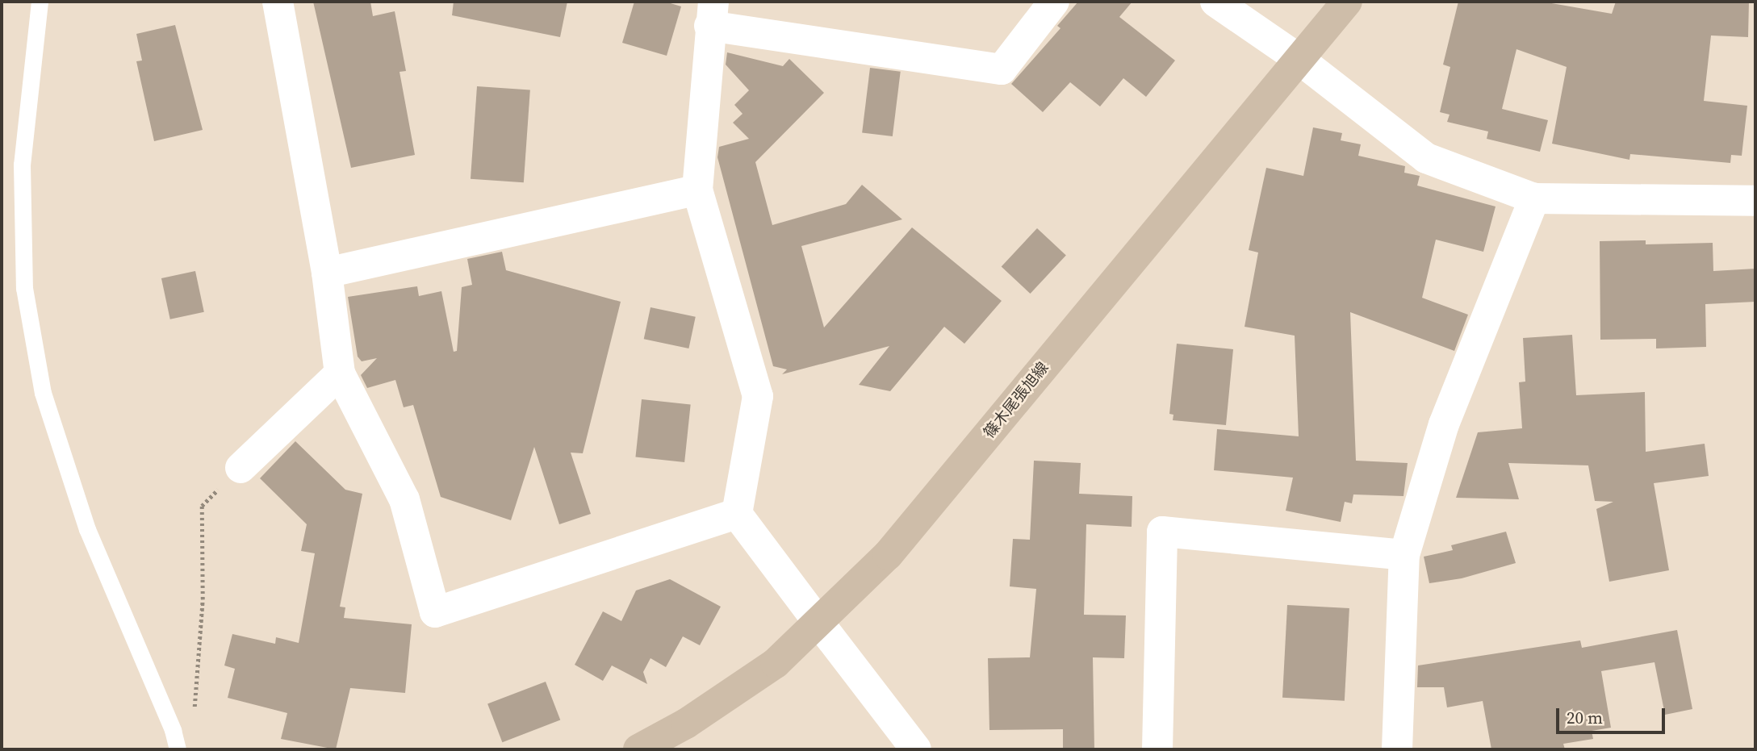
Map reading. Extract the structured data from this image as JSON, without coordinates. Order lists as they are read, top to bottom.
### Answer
{
  "streets": {
    "main road": ["篠木尾張旭線"]
  },
  "scale_bar": "20 m"
}
